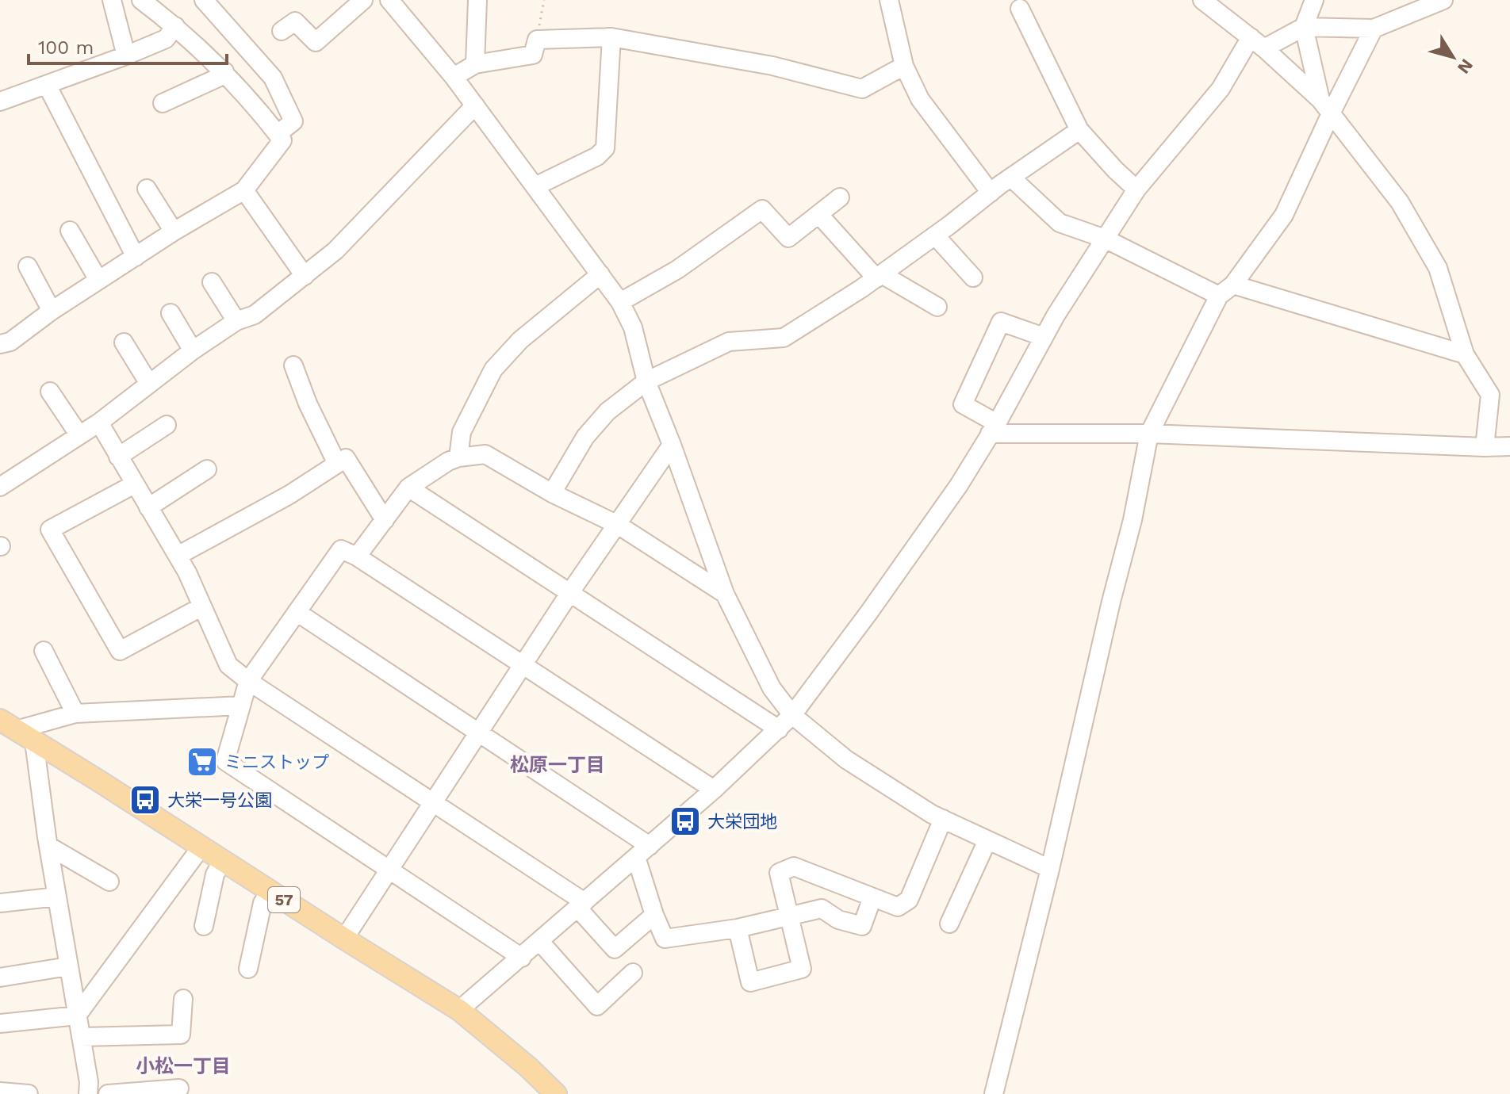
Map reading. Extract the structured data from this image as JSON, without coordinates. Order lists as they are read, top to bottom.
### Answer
{
  "streets": {
    "main road": ["57"]
  },
  "districts": ["松原一丁目", "小松一丁目"],
  "places": {
    "supermarket": ["ミニストップ"],
    "bus stop": ["大栄一号公園", "大栄団地"]
  },
  "scale_bar": "100 m",
  "north": "bottom right"
}
